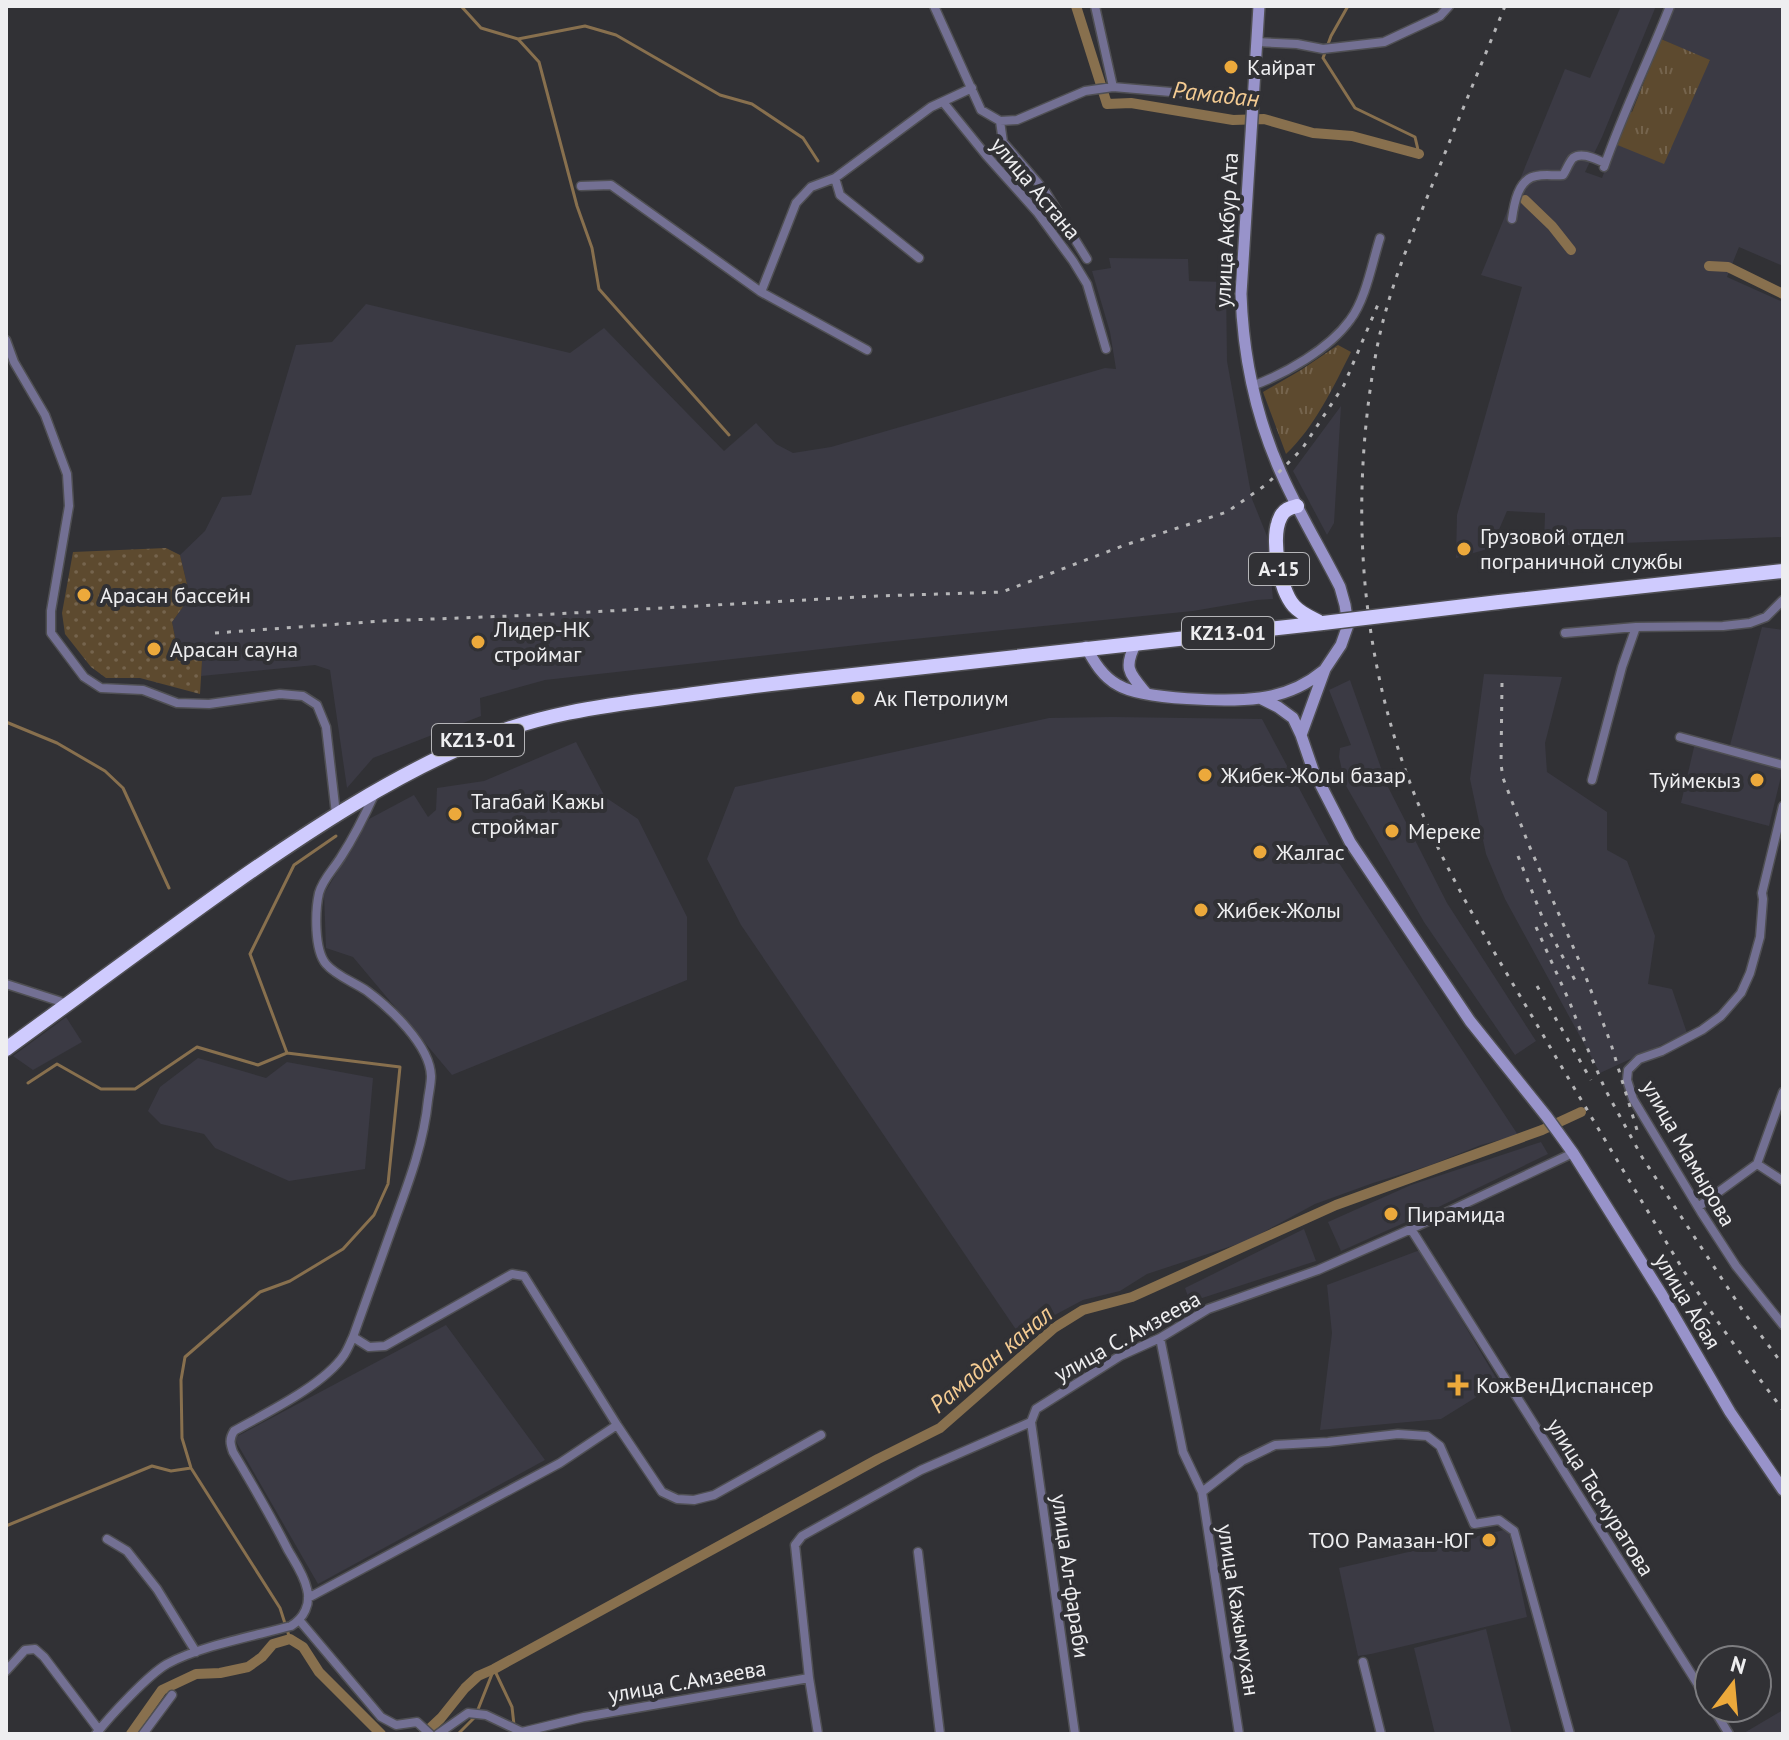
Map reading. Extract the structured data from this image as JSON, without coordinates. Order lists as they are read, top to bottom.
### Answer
{
  "streets": {
    "highway": ["A-15", "KZ13-01"],
    "main road": ["улица Акбур Ата", "улица Абая"],
    "street": [
      "улица Астана",
      "улица Мамырова",
      "улица С. Амзеева",
      "улица Тасмуратова",
      "улица Ал-фараби",
      "улица Кажымухан",
      "улица С.Амзеева"
    ]
  },
  "crossings": [
    ["улица Астана", "улица Акбур Ата"],
    ["улица Акбур Ата", "A-15"],
    ["улица Акбур Ата", "улица Абая"],
    ["A-15", "KZ13-01"],
    ["улица Абая", "улица С. Амзеева"],
    ["улица С. Амзеева", "улица Тасмуратова"],
    ["улица С. Амзеева", "улица Ал-фараби"],
    ["улица С. Амзеева", "улица Кажымухан"],
    ["улица С. Амзеева", "улица С.Амзеева"]
  ],
  "water": ["Рамадан", "Рамадан канал"],
  "places": {
    "other": [
      "Кайрат",
      "Грузовой отдел пограничной службы",
      "Арасан бассейн",
      "Лидер-НК строймаг",
      "Арасан сауна",
      "Ак Петролиум",
      "Жибек-Жолы базар",
      "Туймекыз",
      "Тагабай Кажы строймаг",
      "Мереке",
      "Жалгас",
      "Жибек-Жолы",
      "Пирамида",
      "ТОО Рамазан-ЮГ"
    ],
    "health": ["КожВенДиспансер"]
  },
  "north": "top"
}
